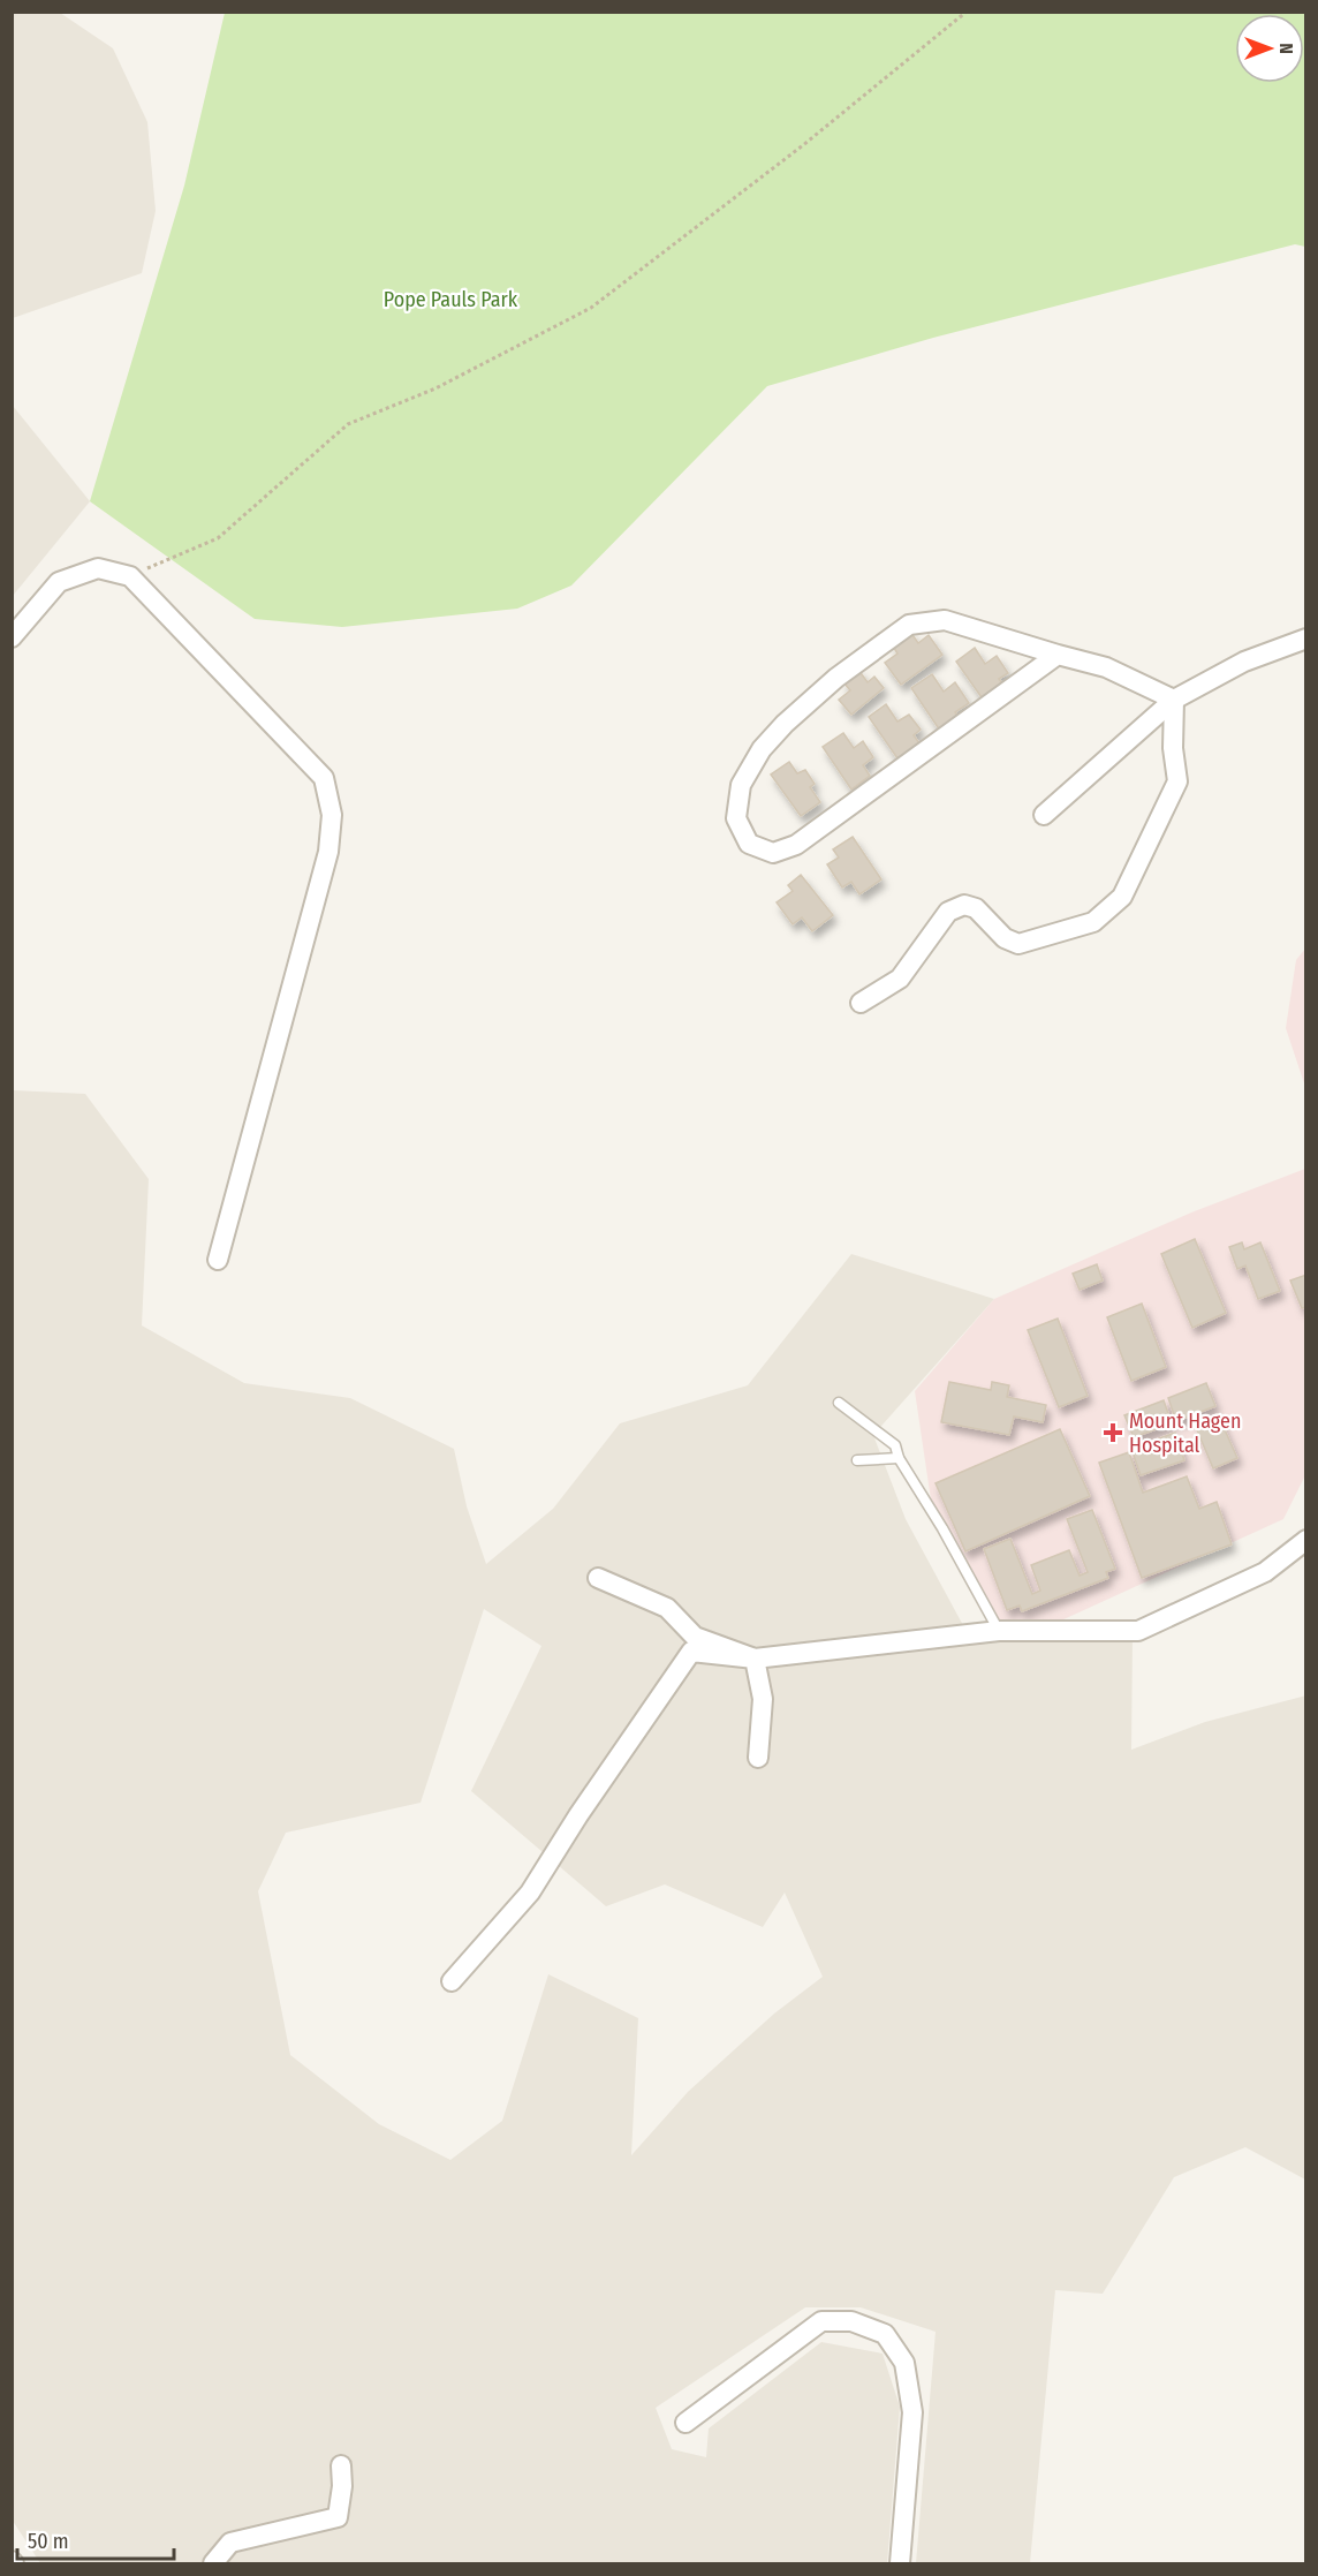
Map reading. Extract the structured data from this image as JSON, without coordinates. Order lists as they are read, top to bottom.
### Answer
{
  "parks": ["Pope Pauls Park"],
  "places": {
    "health": ["Mount Hagen Hospital"]
  },
  "scale_bar": "50 m",
  "north": "right"
}
